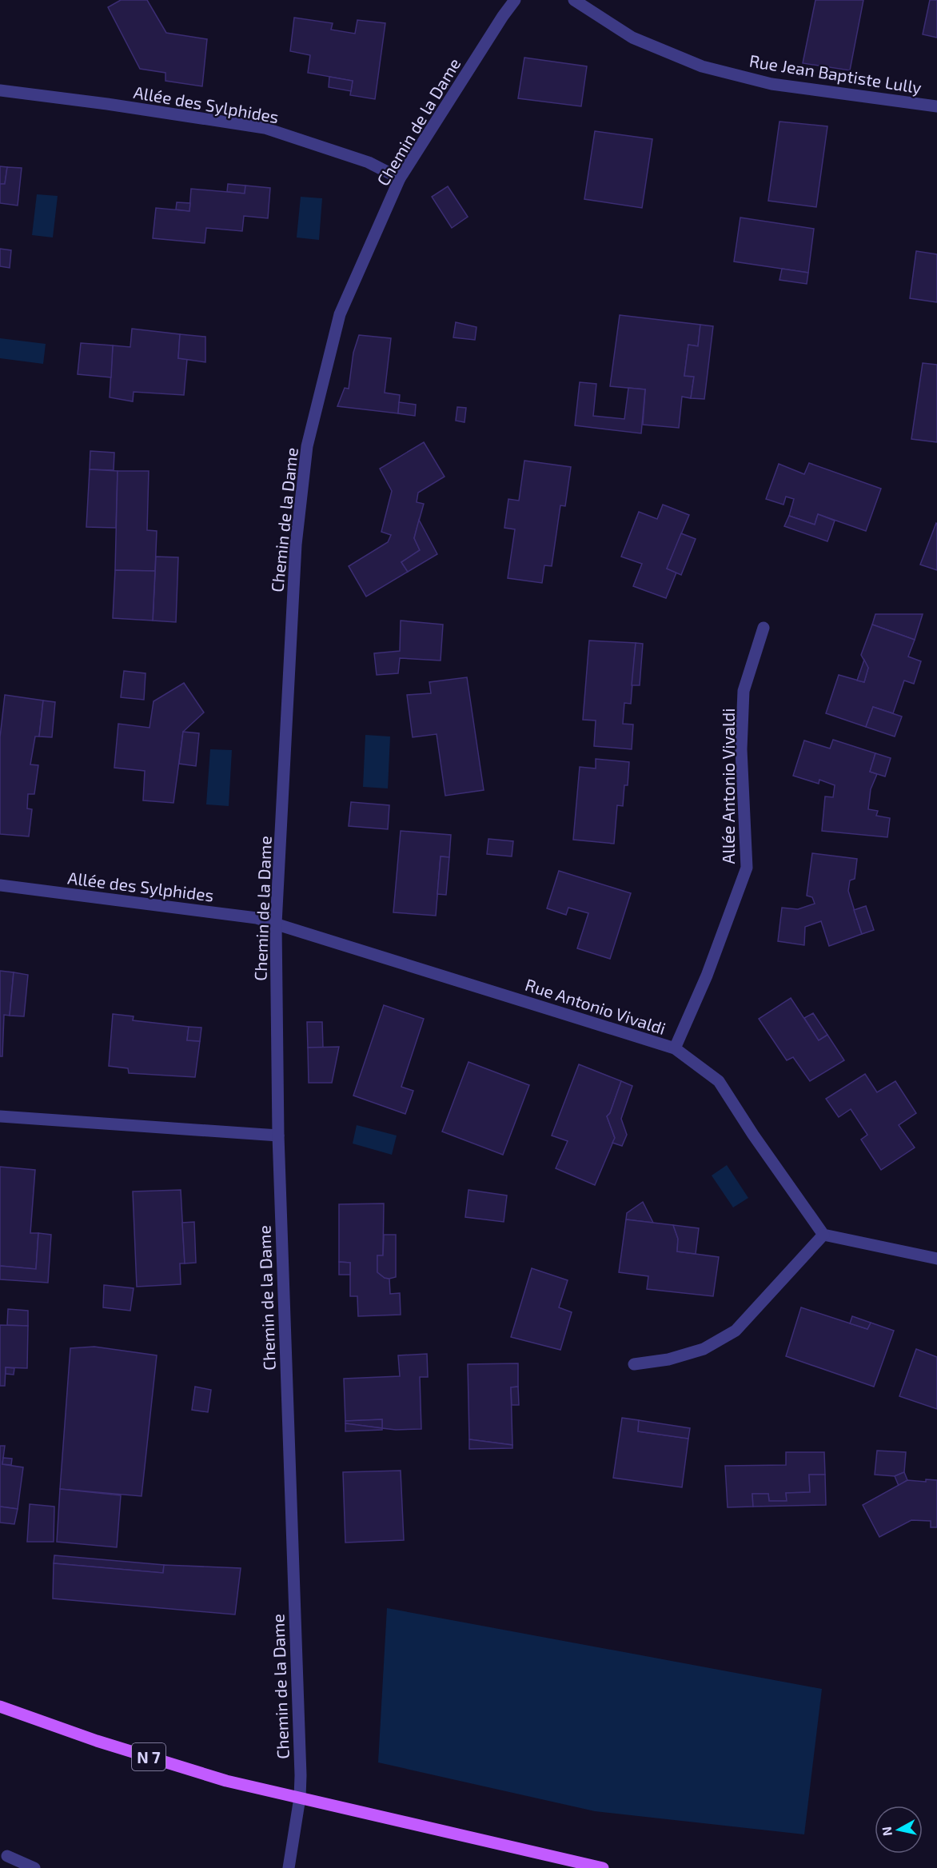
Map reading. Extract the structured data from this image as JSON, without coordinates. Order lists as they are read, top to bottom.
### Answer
{
  "streets": {
    "main road": ["N 7"],
    "street": [
      "Rue Jean Baptiste Lully",
      "Allée des Sylphides",
      "Chemin de la Dame",
      "Allée Antonio Vivaldi",
      "Rue Antonio Vivaldi"
    ]
  },
  "crossings": [
    ["Allée des Sylphides", "Chemin de la Dame"],
    ["Allée des Sylphides", "Rue Antonio Vivaldi"],
    ["Chemin de la Dame", "Rue Antonio Vivaldi"],
    ["Chemin de la Dame", "N 7"],
    ["Allée Antonio Vivaldi", "Rue Antonio Vivaldi"]
  ],
  "north": "left"
}
